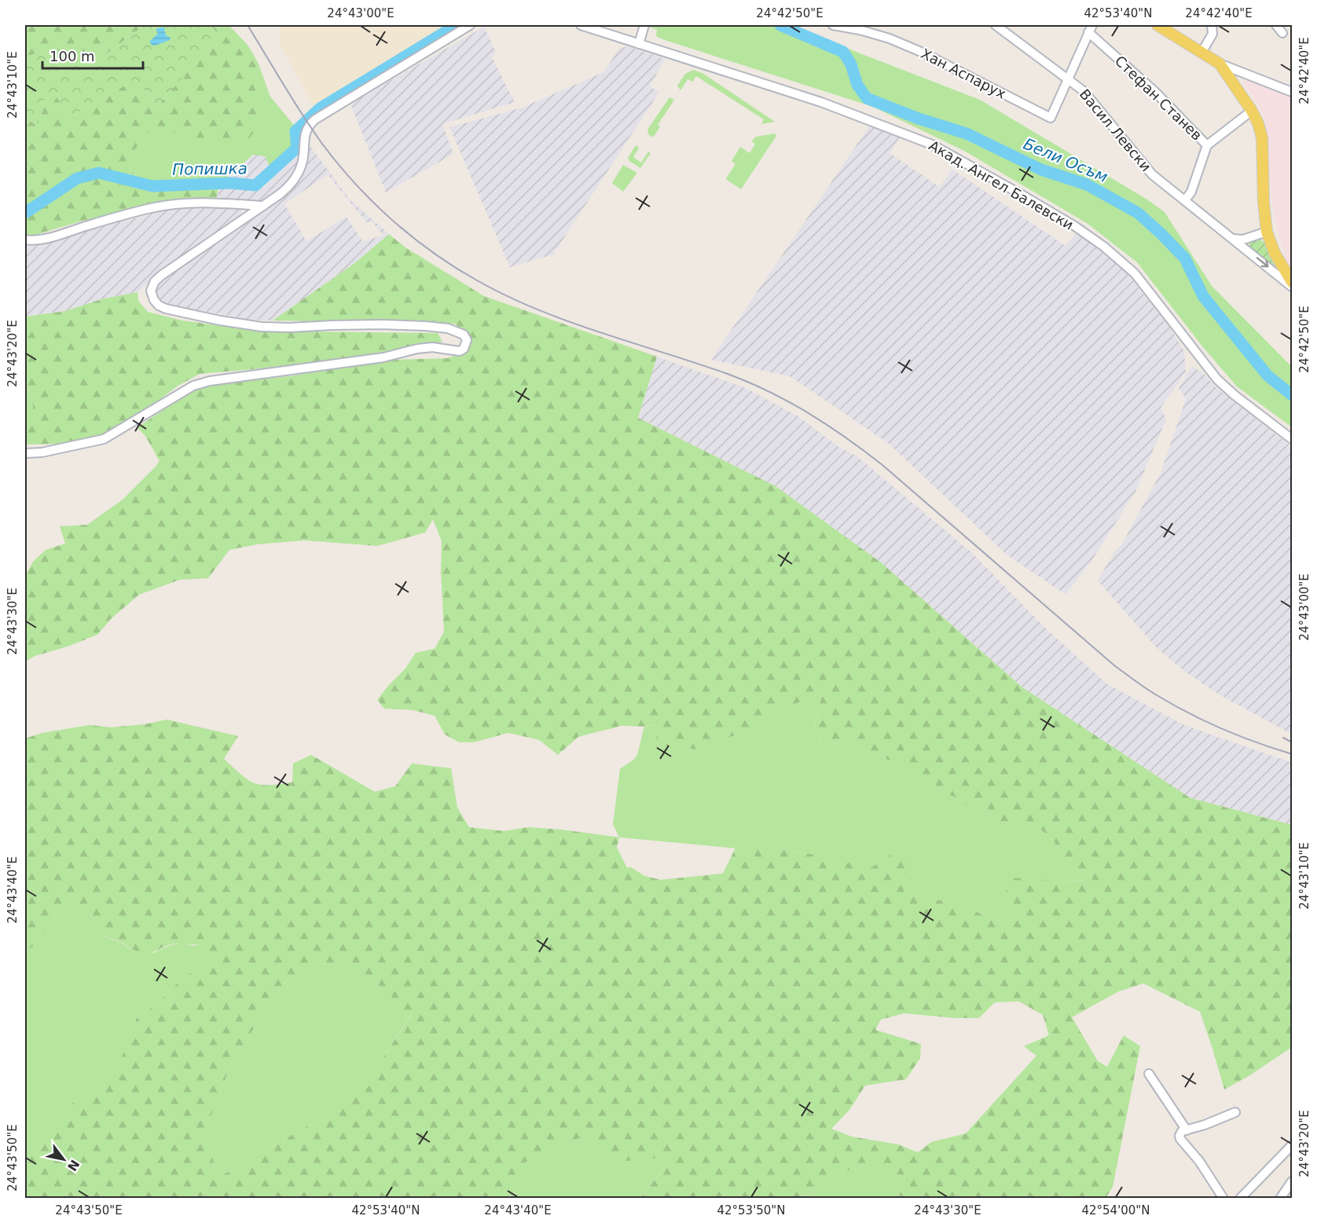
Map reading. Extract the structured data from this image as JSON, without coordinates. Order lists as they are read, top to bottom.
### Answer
{
  "streets": {
    "street": [
      "Хан Аспарух",
      "Стефан Станев",
      "Васил Левски",
      "Акад. Ангел Балевски"
    ]
  },
  "crossings": [
    ["Хан Аспарух", "Васил Левски"]
  ],
  "water": ["Бели Осъм", "Попишка"],
  "scale_bar": "100 m",
  "north": "bottom right",
  "coordinates": [
    "24°43'00\"E",
    "24°42'50\"E",
    "42°53'40\"N",
    "24°42'40\"E",
    "24°43'10\"E",
    "24°43'20\"E",
    "24°43'30\"E",
    "24°43'40\"E",
    "24°43'50\"E",
    "42°53'50\"N",
    "42°54'00\"N"
  ]
}
